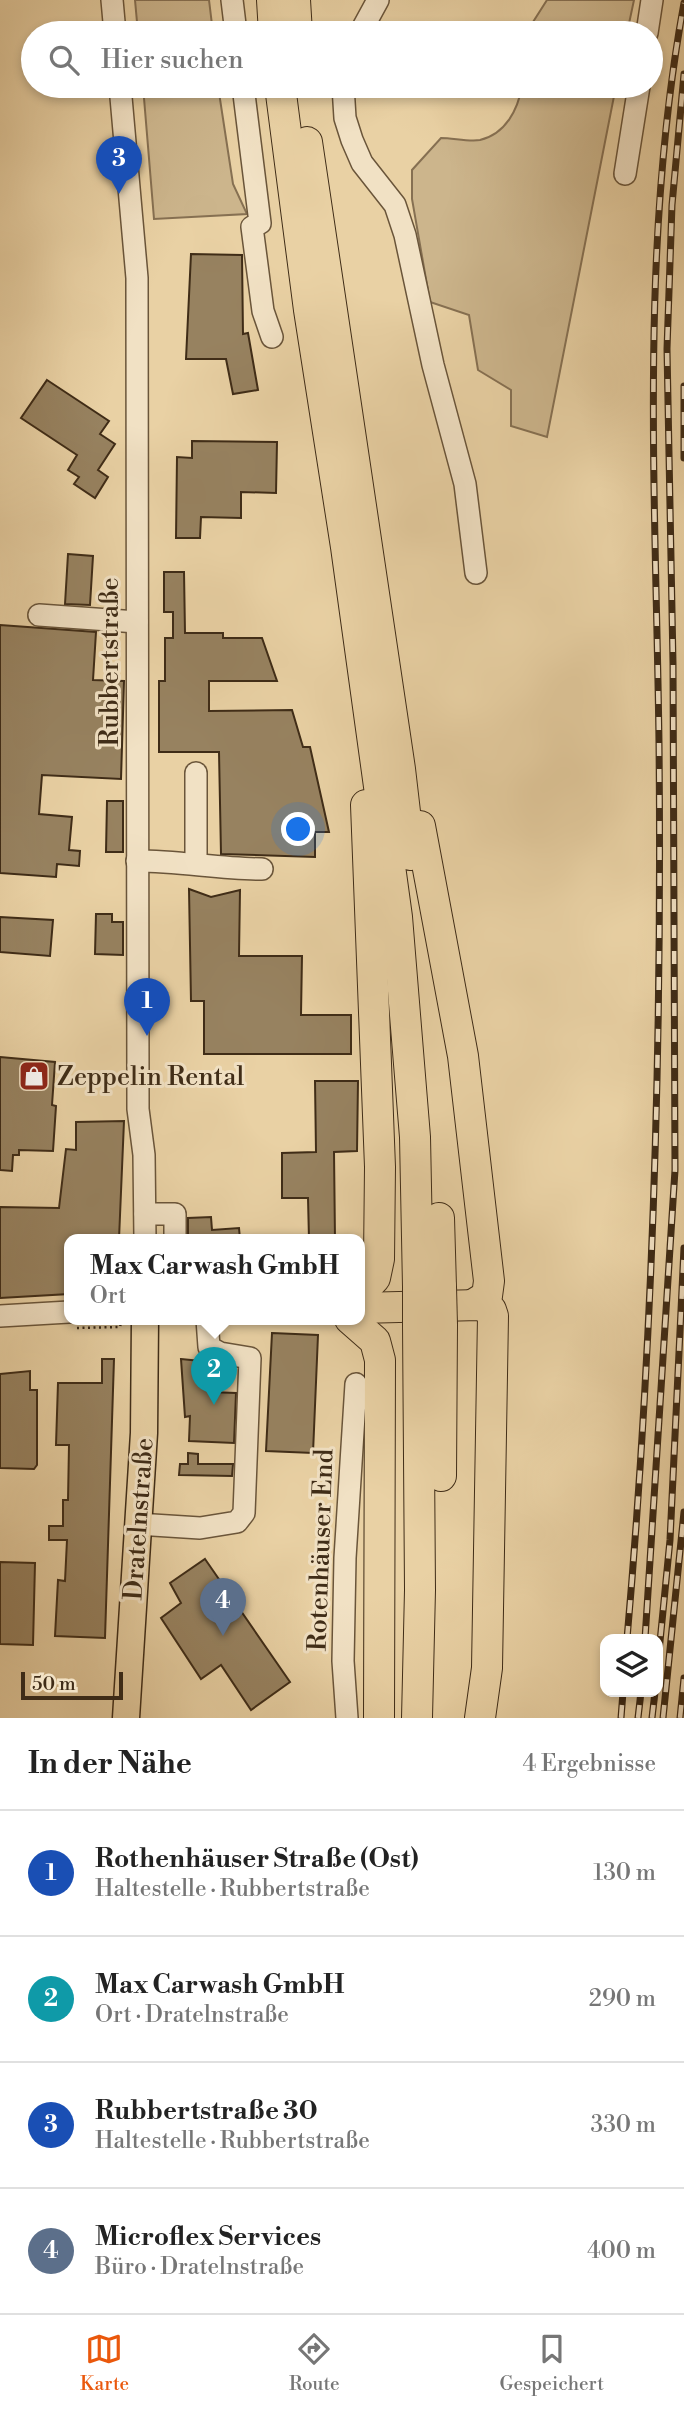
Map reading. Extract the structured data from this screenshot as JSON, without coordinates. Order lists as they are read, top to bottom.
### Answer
{
  "streets": {
    "main road": ["Dratelnstraße"],
    "street": ["Rubbertstraße", "Rotenhäuser End"]
  },
  "places": {
    "shop": ["Zeppelin Rental"]
  },
  "scale_bar": "50 m",
  "page": {
    "search": "Hier suchen",
    "pins": [
      "3",
      "1",
      "2",
      "4"
    ],
    "popup": ["Max Carwash GmbH", "Ort"],
    "scale": "50 m",
    "heading": ["In der Nähe", "4 Ergebnisse"],
    "list": [
      {
        "mark": "1",
        "name": "Rothenhäuser Straße (Ost)",
        "note": "Haltestelle · Rubbertstraße",
        "value": "130 m"
      },
      {
        "mark": "2",
        "name": "Max Carwash GmbH",
        "note": "Ort · Dratelnstraße",
        "value": "290 m"
      },
      {
        "mark": "3",
        "name": "Rubbertstraße 30",
        "note": "Haltestelle · Rubbertstraße",
        "value": "330 m"
      },
      {
        "mark": "4",
        "name": "Microflex Services",
        "note": "Büro · Dratelnstraße",
        "value": "400 m"
      }
    ],
    "nav": ["Karte", "Route", "Gespeichert"]
  }
}
